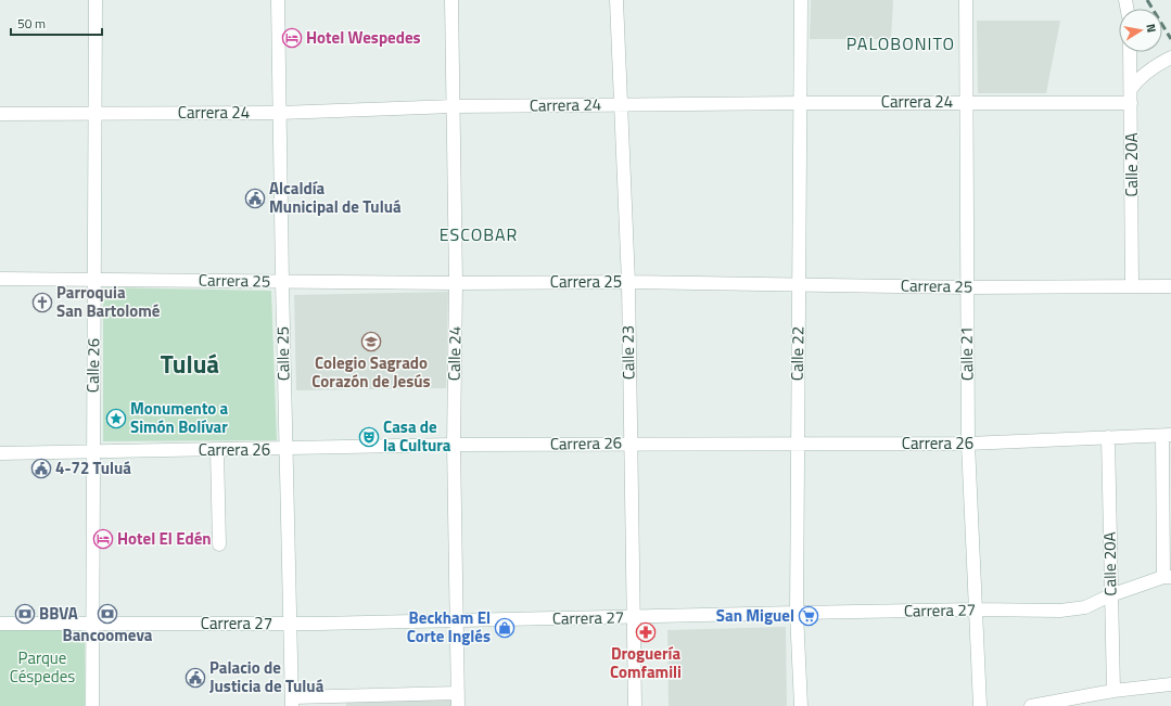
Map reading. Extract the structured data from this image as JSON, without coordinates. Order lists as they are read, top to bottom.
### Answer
{
  "streets": {
    "street": [
      "Carrera 24",
      "Calle 20A",
      "Carrera 25",
      "Calle 23",
      "Calle 25",
      "Calle 24",
      "Calle 22",
      "Calle 21",
      "Calle 26",
      "Carrera 26",
      "Carrera 27"
    ]
  },
  "crossings": [
    ["Carrera 24", "Calle 20A"],
    ["Carrera 24", "Calle 23"],
    ["Carrera 24", "Calle 25"],
    ["Carrera 24", "Calle 24"],
    ["Carrera 24", "Calle 22"],
    ["Carrera 24", "Calle 21"],
    ["Carrera 24", "Calle 26"],
    ["Calle 20A", "Carrera 25"],
    ["Calle 20A", "Carrera 26"],
    ["Calle 20A", "Carrera 27"],
    ["Carrera 25", "Calle 23"],
    ["Carrera 25", "Calle 25"],
    ["Carrera 25", "Calle 24"],
    ["Carrera 25", "Calle 22"],
    ["Carrera 25", "Calle 21"],
    ["Carrera 25", "Calle 26"],
    ["Calle 23", "Carrera 26"],
    ["Calle 23", "Carrera 27"],
    ["Calle 25", "Carrera 26"],
    ["Calle 25", "Carrera 27"],
    ["Calle 24", "Carrera 26"],
    ["Calle 24", "Carrera 27"],
    ["Calle 22", "Carrera 26"],
    ["Calle 22", "Carrera 27"],
    ["Calle 21", "Carrera 26"],
    ["Calle 21", "Carrera 27"],
    ["Calle 26", "Carrera 26"],
    ["Calle 26", "Carrera 27"]
  ],
  "districts": ["PALOBONITO", "ESCOBAR", "Tuluá"],
  "parks": ["Parque Céspedes"],
  "places": {
    "hotel": ["Hotel Wespedes", "Hotel El Edén"],
    "public building": ["Alcaldía Municipal de Tuluá", "4-72 Tuluá", "Palacio de Justicia de Tuluá"],
    "church": ["Parroquia San Bartolomé"],
    "school or university": ["Colegio Sagrado Corazón de Jesús"],
    "place": ["Monumento a Simón Bolívar"],
    "theatre": ["Casa de la Cultura"],
    "bank": ["BBVA", "Bancoomeva"],
    "supermarket": ["San Miguel"],
    "shop": ["Beckham El Corte Inglés"],
    "pharmacy": ["Droguería Comfamili"]
  },
  "scale_bar": "50 m",
  "north": "right"
}
